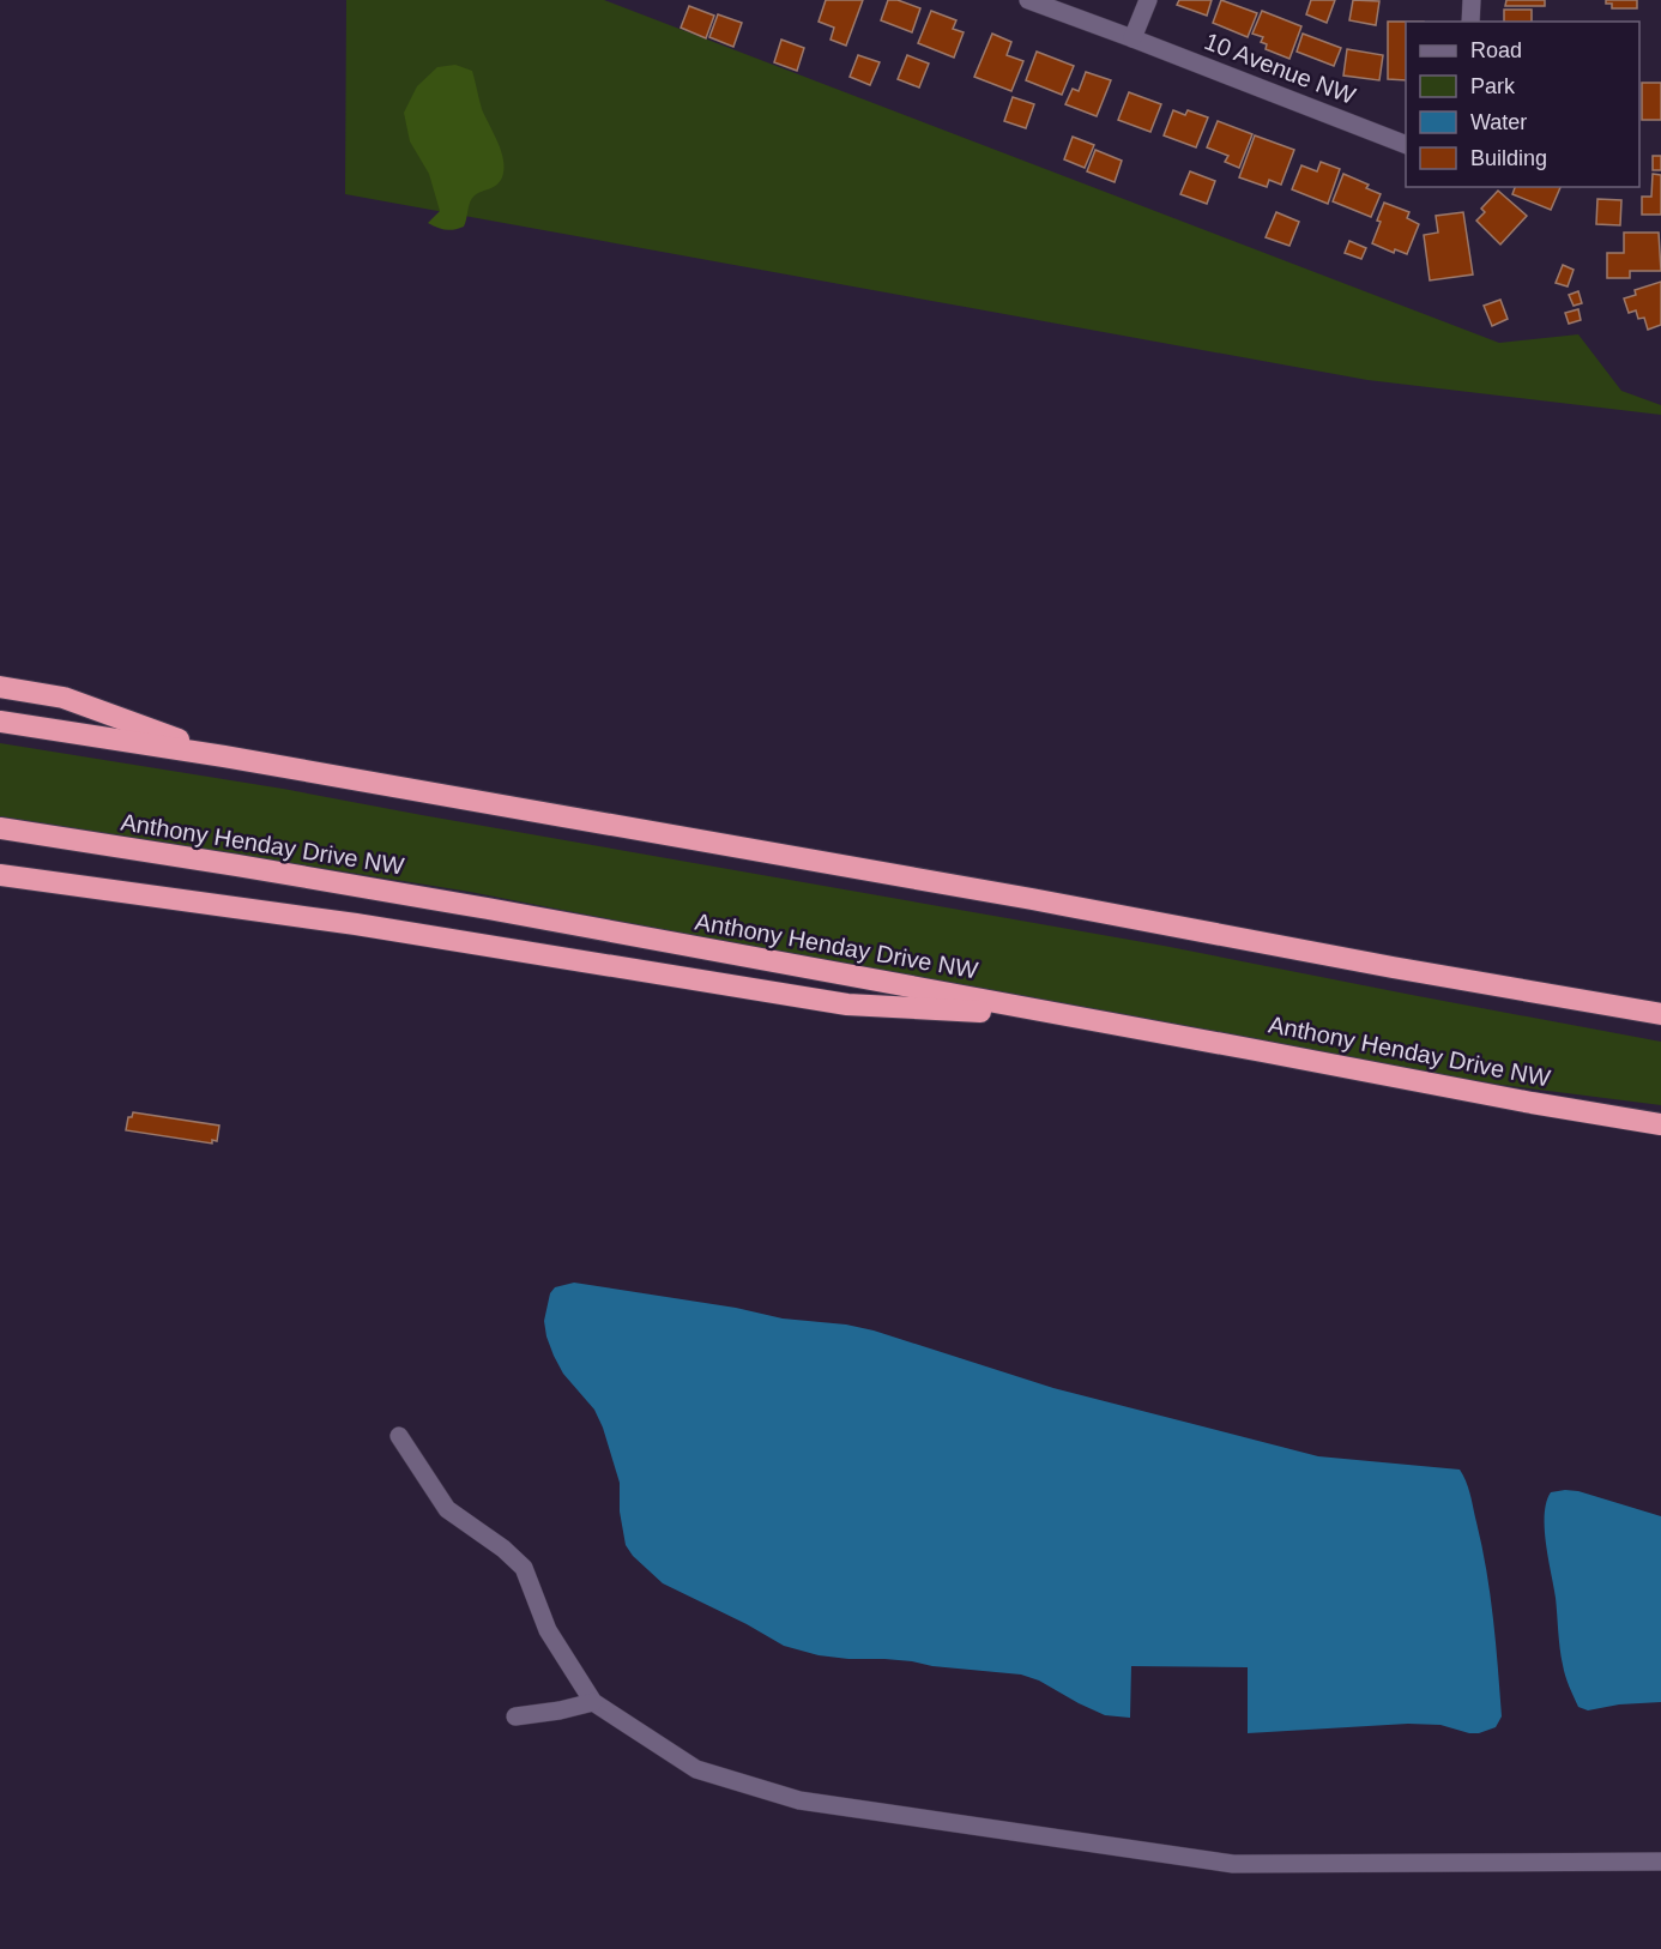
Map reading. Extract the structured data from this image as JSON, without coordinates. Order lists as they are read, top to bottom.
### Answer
{
  "streets": {
    "highway": ["Anthony Henday Drive NW"],
    "street": ["10 Avenue NW"]
  },
  "legend": [
    "Road",
    "Park",
    "Water",
    "Building"
  ]
}
